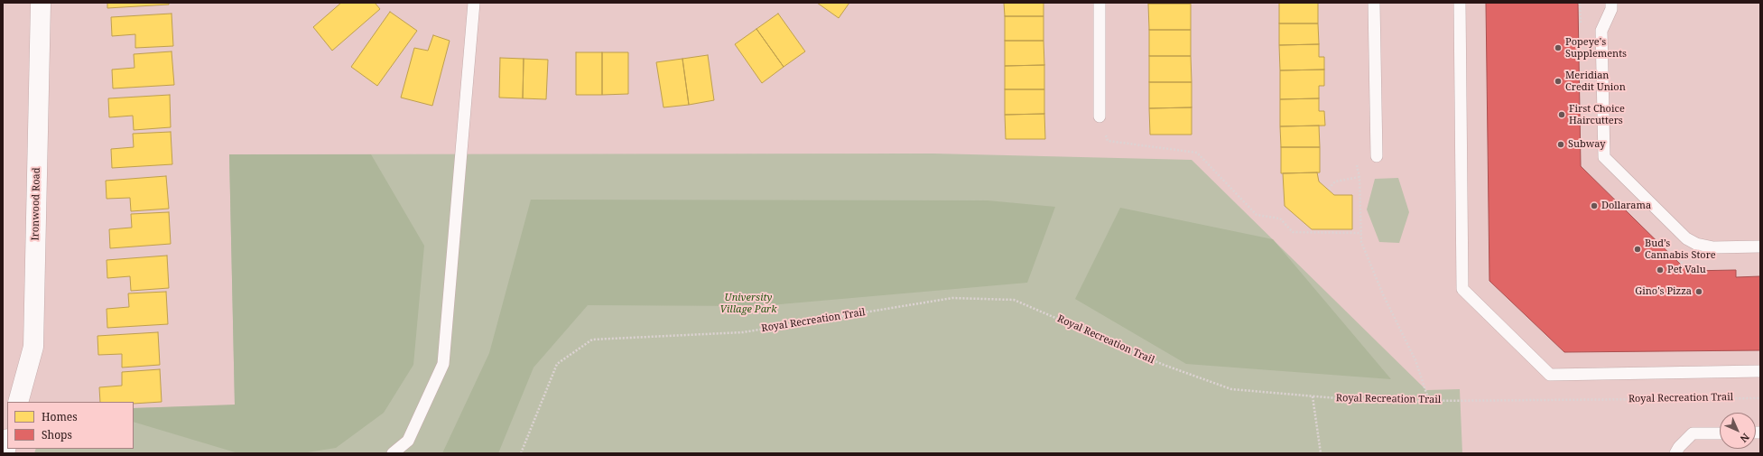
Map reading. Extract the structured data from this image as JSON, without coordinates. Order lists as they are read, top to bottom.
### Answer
{
  "streets": {
    "street": ["Ironwood Road"],
    "path": ["Royal Recreation Trail"]
  },
  "parks": ["University Village Park"],
  "places": [
    "Popeye's Supplements",
    "Meridian Credit Union",
    "First Choice Haircutters",
    "Subway",
    "Dollarama",
    "Bud’s Cannabis Store",
    "Pet Valu",
    "Gino's Pizza"
  ],
  "legend": ["Homes", "Shops"],
  "north": "bottom right"
}
